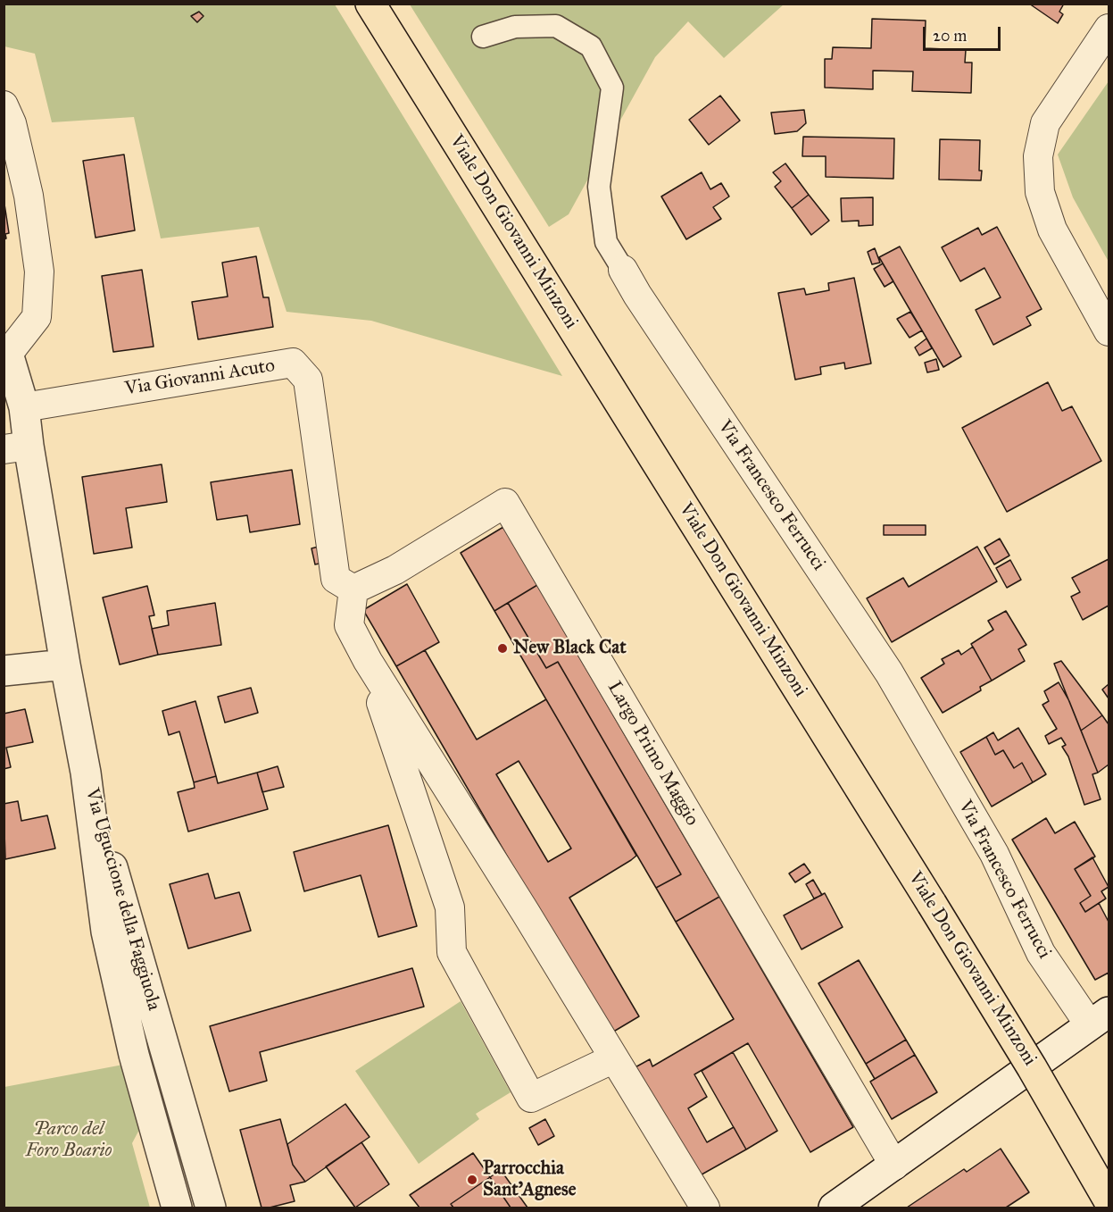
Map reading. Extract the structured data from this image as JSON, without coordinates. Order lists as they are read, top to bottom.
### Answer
{
  "streets": {
    "main road": ["Viale Don Giovanni Minzoni"],
    "street": [
      "Via Giovanni Acuto",
      "Via Francesco Ferrucci",
      "Largo Primo Maggio",
      "Via Uguccione della Faggiuola"
    ]
  },
  "crossings": [
    ["Via Giovanni Acuto", "Largo Primo Maggio"]
  ],
  "parks": ["Parco del Foro Boario"],
  "places": ["New Black Cat", "Parrocchia Sant'Agnese"],
  "scale_bar": "20 m"
}
